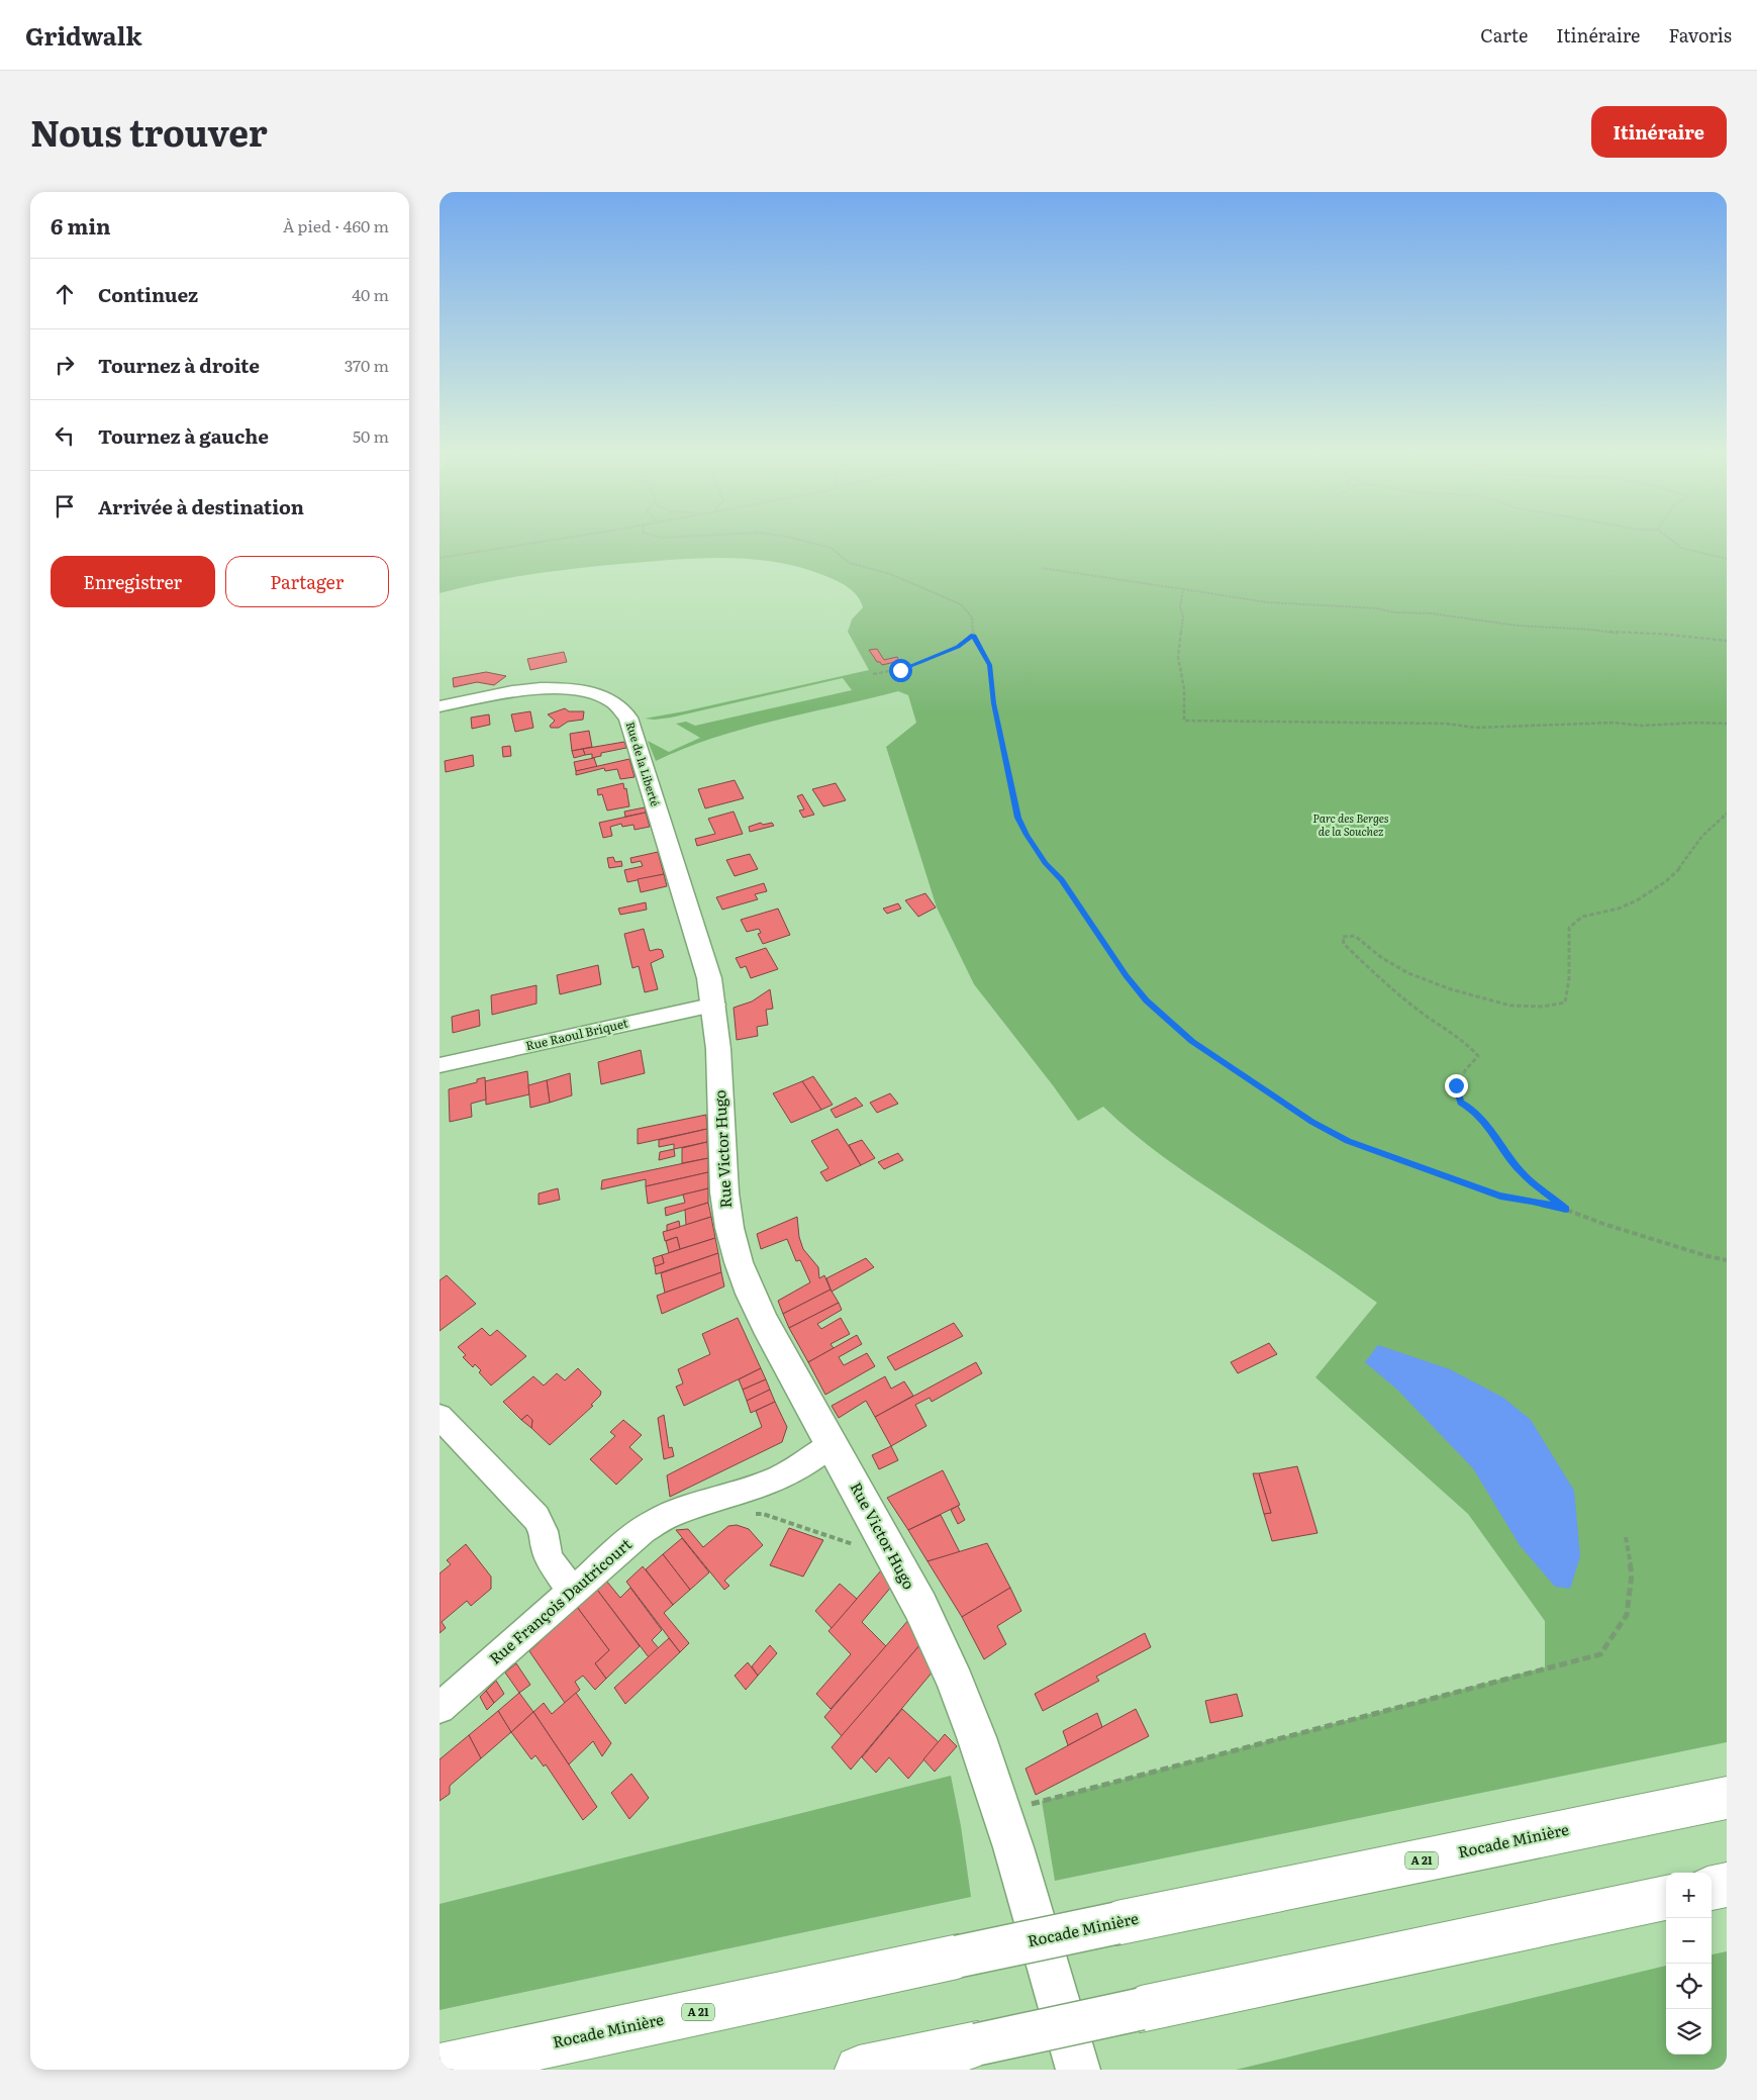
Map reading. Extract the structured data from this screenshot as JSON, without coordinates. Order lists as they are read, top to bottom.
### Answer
{
  "streets": {
    "highway": ["Rocade Minière", "A 21"],
    "street": [
      "Rue de la Liberté",
      "Rue Raoul Briquet",
      "Rue Victor Hugo",
      "Rue François Dautricourt"
    ]
  },
  "crossings": [
    ["Rue de la Liberté", "Rue Raoul Briquet"],
    ["Rue de la Liberté", "Rue Victor Hugo"],
    ["Rue Raoul Briquet", "Rue Victor Hugo"],
    ["Rue Victor Hugo", "Rue François Dautricourt"]
  ],
  "parks": ["Parc des Berges de la Souchez"],
  "page": {
    "header": "Gridwalk",
    "nav": ["Carte", "Itinéraire", "Favoris"],
    "title": "Nous trouver",
    "buttons": [
      "Itinéraire",
      ["Enregistrer", "Partager"]
    ],
    "heading": ["6 min", "À pied · 460 m"],
    "list": [
      ["Continuez", "40 m"],
      ["Tournez à droite", "370 m"],
      ["Tournez à gauche", "50 m"],
      "Arrivée à destination"
    ],
    "map_buttons": ["+", "−"]
  }
}
